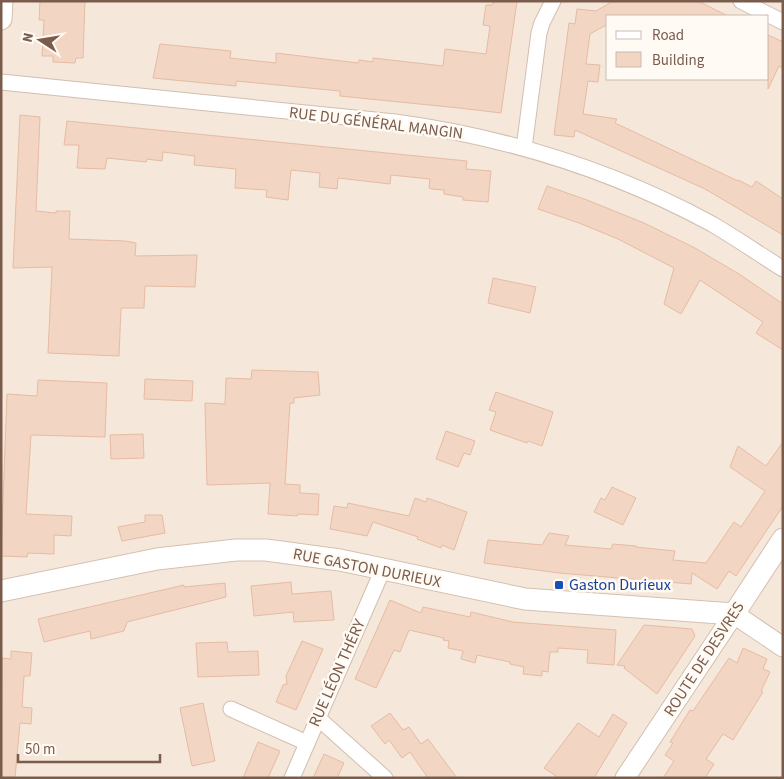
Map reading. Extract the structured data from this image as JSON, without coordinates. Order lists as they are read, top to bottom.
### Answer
{
  "streets": {
    "main road": ["RUE GASTON DURIEUX", "ROUTE DE DESVRES"],
    "street": ["RUE DU GÉNÉRAL MANGIN", "RUE LÉON THÉRY"]
  },
  "crossings": [
    ["RUE GASTON DURIEUX", "ROUTE DE DESVRES"],
    ["RUE GASTON DURIEUX", "RUE LÉON THÉRY"]
  ],
  "places": {
    "transit": ["Gaston Durieux"]
  },
  "legend": ["Road", "Building"],
  "scale_bar": "50 m",
  "north": "left"
}
